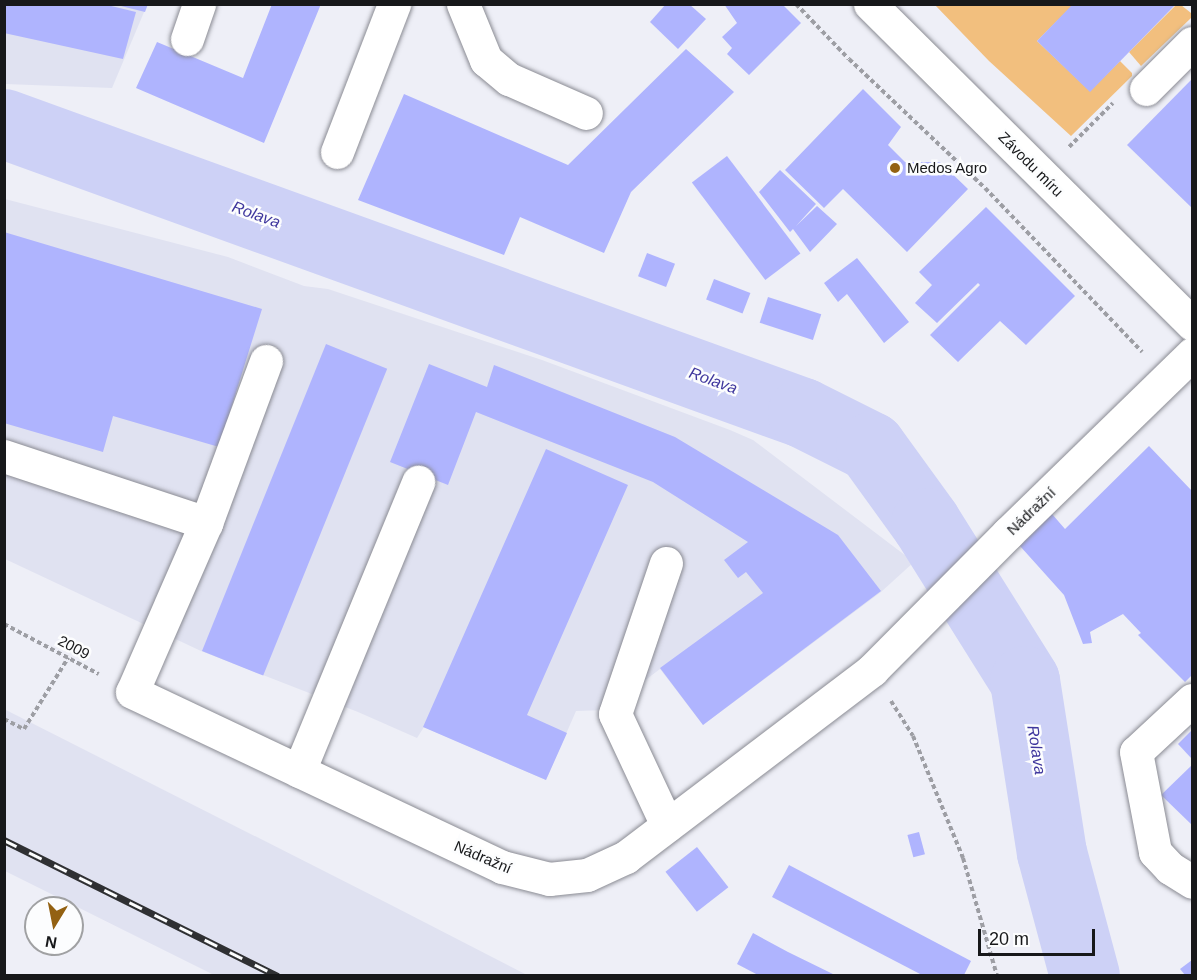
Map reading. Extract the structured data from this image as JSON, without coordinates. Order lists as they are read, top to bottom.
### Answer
{
  "streets": {
    "street": ["Závodu míru", "Nádražní"],
    "path": ["2009"]
  },
  "crossings": [
    ["Nádražní", "2009"]
  ],
  "water": ["Rolava"],
  "places": ["Medos Agro"],
  "scale_bar": "20 m",
  "north": "bottom"
}
